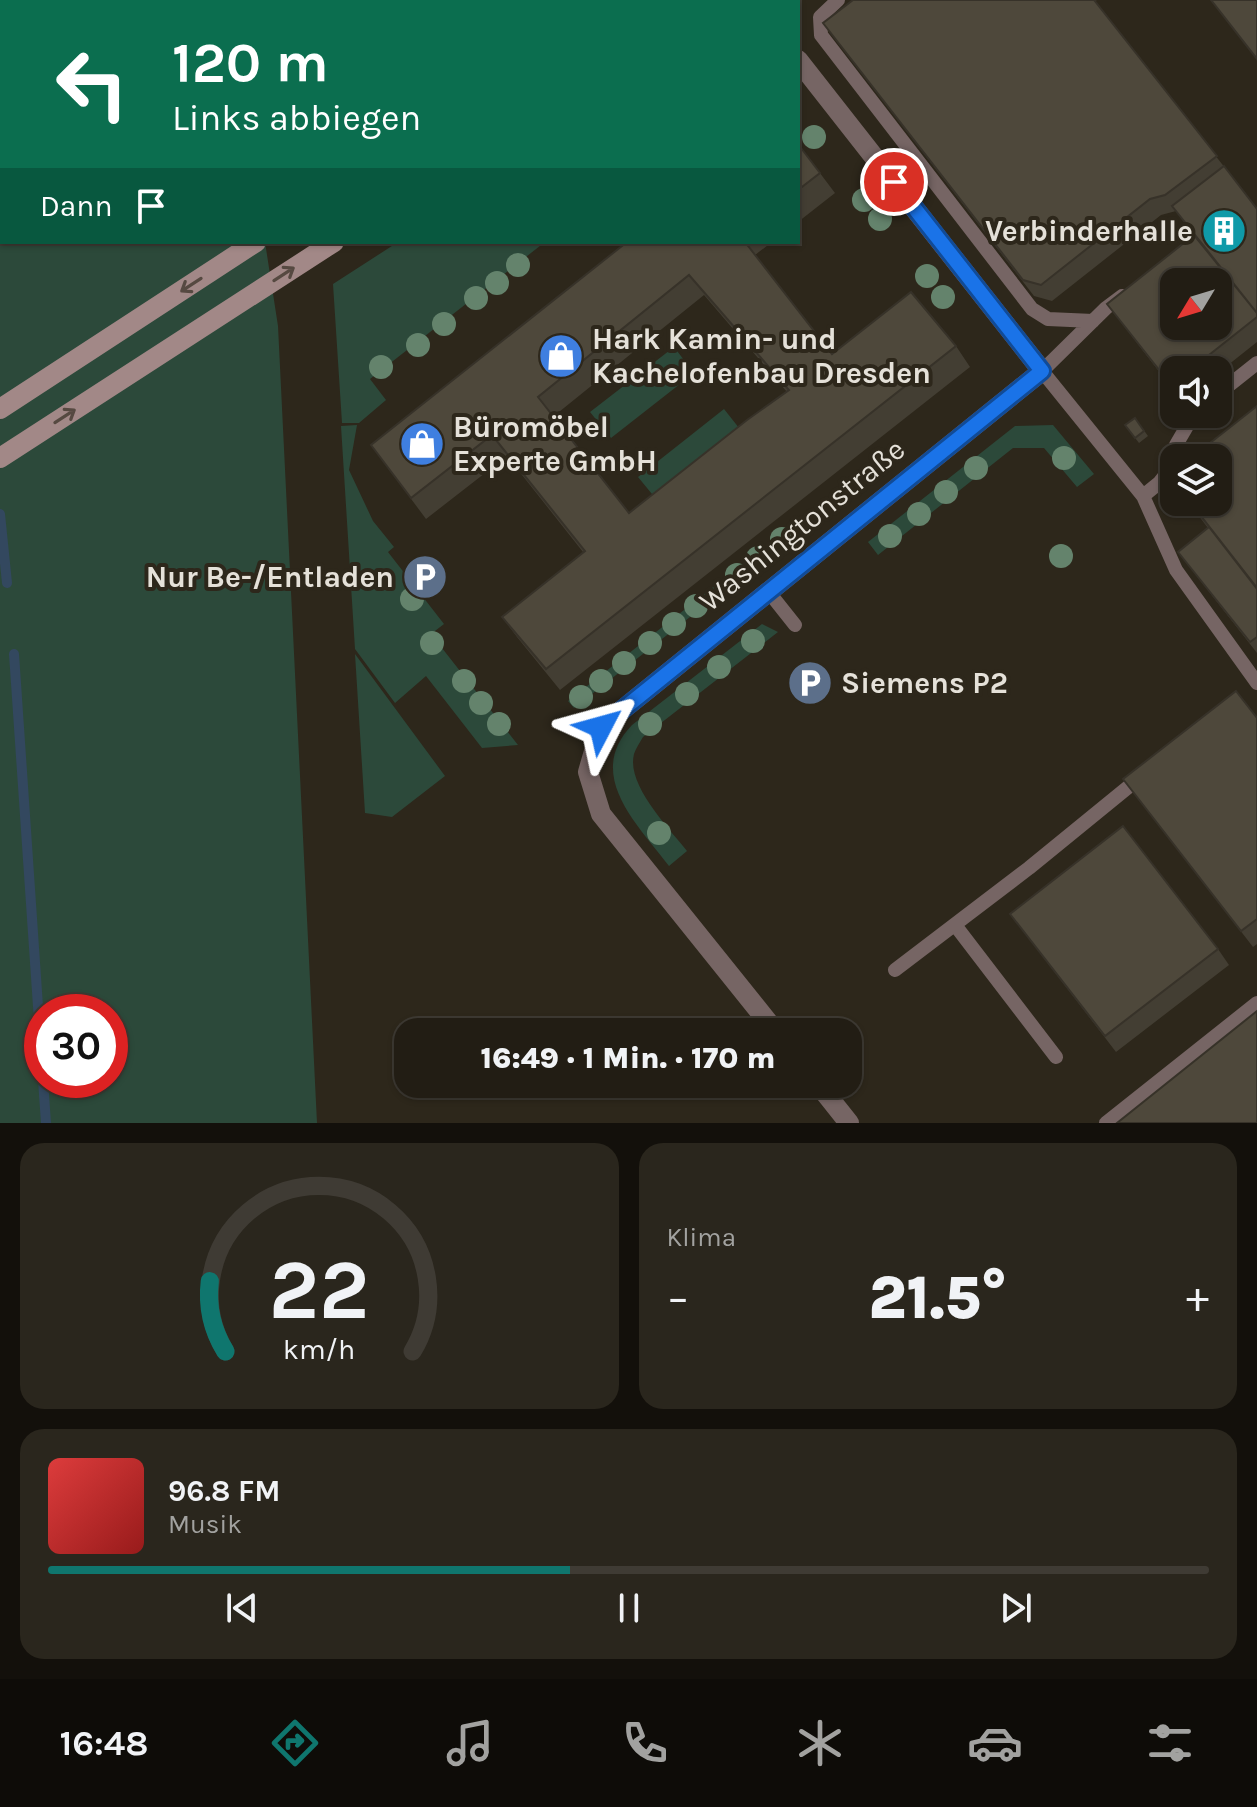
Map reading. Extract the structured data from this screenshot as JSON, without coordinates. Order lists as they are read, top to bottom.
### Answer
{
  "streets": {
    "street": ["Washingtonstraße"]
  },
  "places": {
    "building": ["Verbinderhalle"],
    "shop": ["Hark Kamin- und Kachelofenbau Dresden", "Büromöbel Experte GmbH"],
    "parking": ["Nur Be-/Entladen", "Siemens P2"]
  },
  "north": "bottom left",
  "page": {
    "turn": ["120 m", "Links abbiegen"],
    "then": "Dann",
    "limit": "30",
    "trip": "16:49 · 1 Min. · 170 m",
    "tile": "Klima",
    "heat": ["−", "21.5°", "+"],
    "song": ["96.8 FM", "Musik"],
    "tabs": "16:48",
    "gauge": ["22", "km/h"]
  }
}
